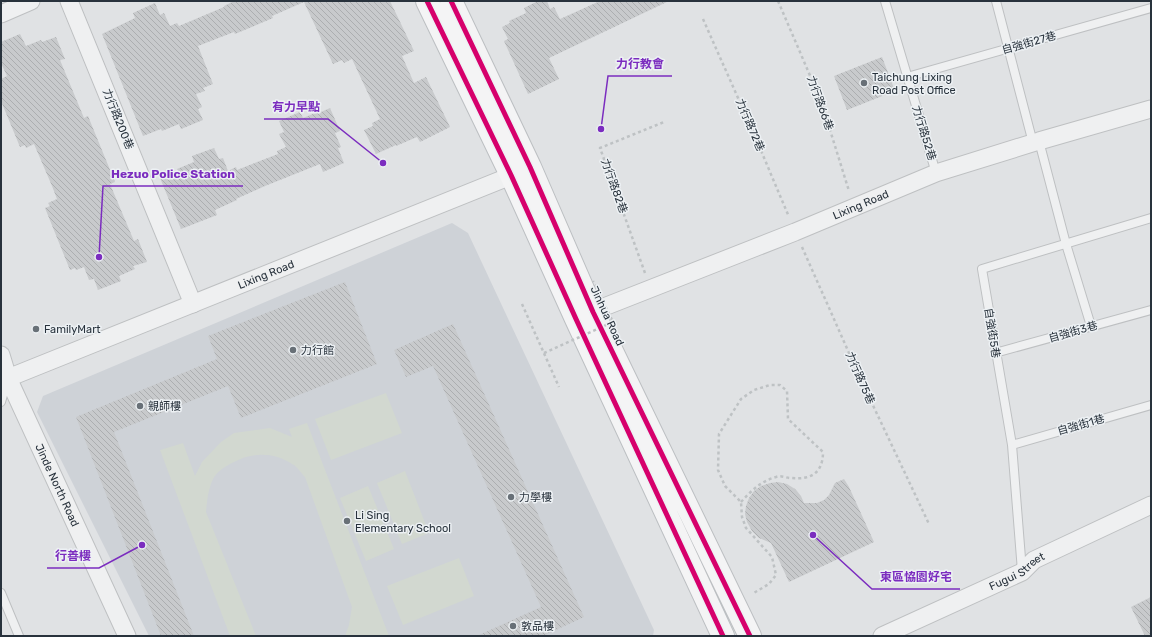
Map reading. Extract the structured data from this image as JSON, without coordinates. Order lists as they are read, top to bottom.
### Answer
{
  "streets": {
    "main road": ["Jinhua Road"],
    "street": [
      "力行路200巷",
      "Lixing Road",
      "Jinde North Road",
      "Fugui Street"
    ],
    "lane": [
      "自強街27巷",
      "力行路52巷",
      "自強街3巷",
      "自強街5巷",
      "自強街1巷"
    ],
    "path": [
      "力行路66巷",
      "力行路72巷",
      "力行路82巷",
      "力行路75巷"
    ]
  },
  "crossings": [
    ["自強街27巷", "力行路52巷"],
    ["力行路66巷", "Lixing Road"],
    ["力行路200巷", "Lixing Road"],
    ["力行路72巷", "Lixing Road"],
    ["力行路72巷", "力行路75巷"],
    ["力行路52巷", "Lixing Road"],
    ["力行路82巷", "Lixing Road"],
    ["Lixing Road", "Jinhua Road"],
    ["Lixing Road", "力行路75巷"],
    ["Lixing Road", "Jinde North Road"],
    ["自強街3巷", "自強街5巷"],
    ["自強街5巷", "自強街1巷"],
    ["自強街5巷", "Fugui Street"]
  ],
  "places": [
    "Taichung Lixing Road Post Office",
    "力行教會",
    "有力早點",
    "Hezuo Police Station",
    "FamilyMart",
    "力行館",
    "親師樓",
    "力學樓",
    "Li Sing Elementary School",
    "東區恊園好宅",
    "行善樓",
    "敦品樓"
  ]
}
